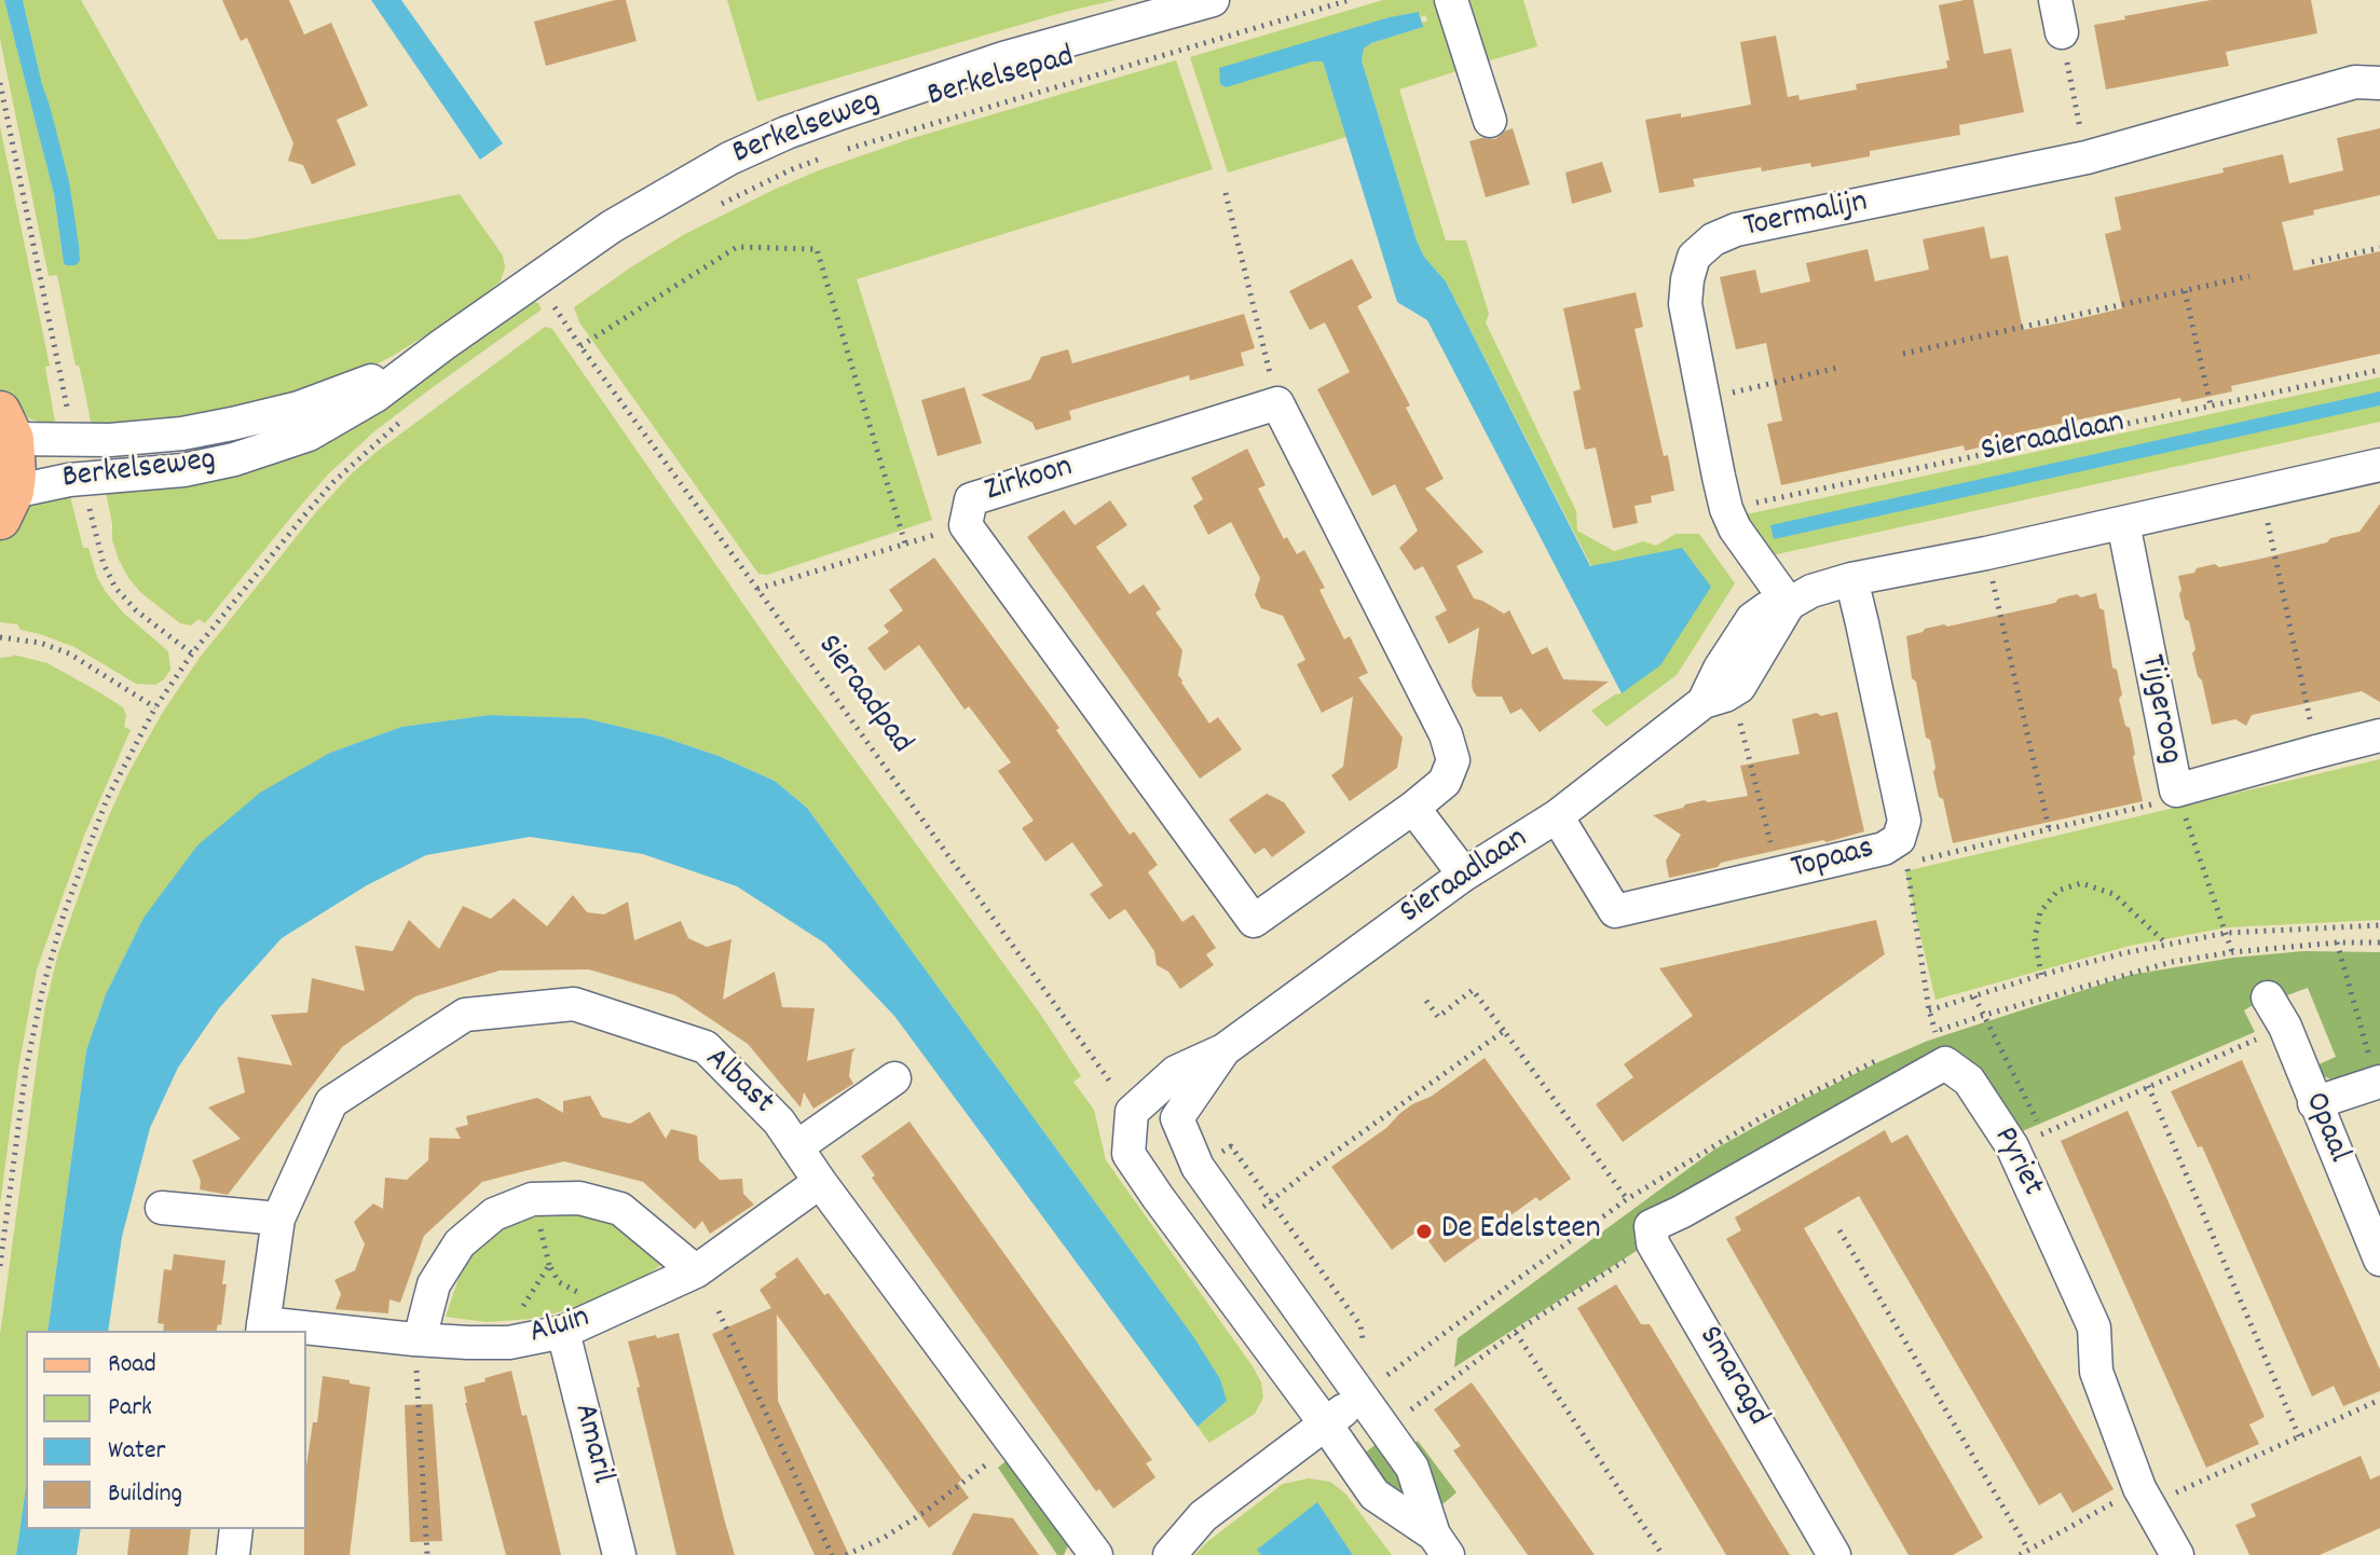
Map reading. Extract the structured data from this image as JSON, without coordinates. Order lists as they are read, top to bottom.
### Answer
{
  "streets": {
    "street": [
      "Berkelseweg",
      "Toermalijn",
      "Sieraadlaan",
      "Zirkoon",
      "Tijgeroog",
      "Topaas",
      "Albast",
      "Opaal",
      "Pyriet",
      "Aluin",
      "Smaragd",
      "Amaril"
    ],
    "path": ["Berkelsepad", "Sieraadpad"]
  },
  "crossings": [
    ["Toermalijn", "Sieraadlaan"],
    ["Sieraadlaan", "Sieraadpad"],
    ["Sieraadlaan", "Tijgeroog"],
    ["Sieraadlaan", "Topaas"],
    ["Albast", "Aluin"],
    ["Pyriet", "Smaragd"],
    ["Aluin", "Amaril"]
  ],
  "places": ["De Edelsteen"],
  "legend": [
    "Road",
    "Park",
    "Water",
    "Building"
  ]
}
